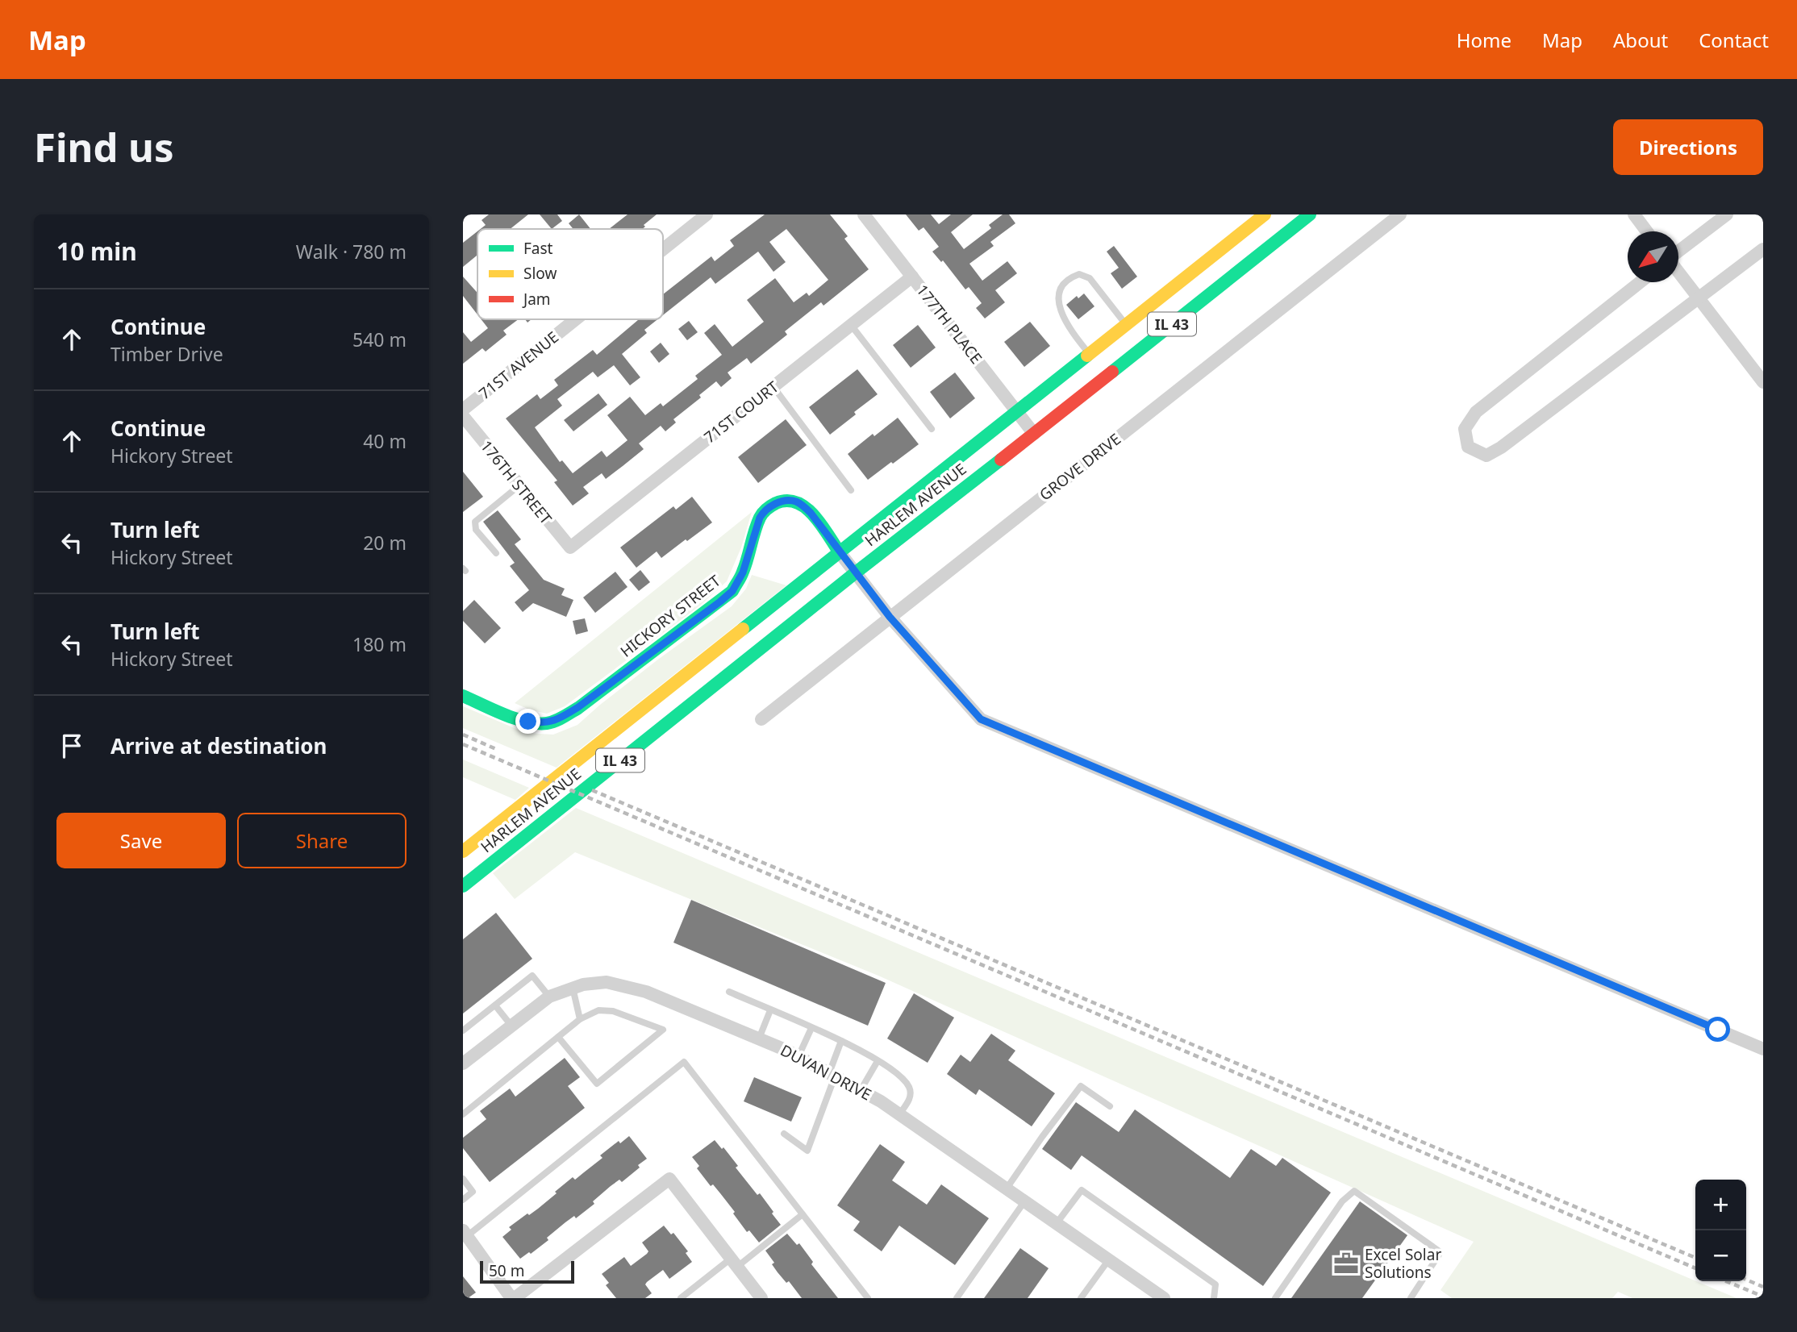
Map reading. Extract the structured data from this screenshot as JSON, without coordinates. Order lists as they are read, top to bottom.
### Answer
{
  "streets": {
    "main road": ["IL 43", "HARLEM AVENUE", "HICKORY STREET"],
    "street": [
      "177TH PLACE",
      "71ST AVENUE",
      "71ST COURT",
      "GROVE DRIVE",
      "176TH STREET",
      "DUVAN DRIVE"
    ]
  },
  "crossings": [
    ["177TH PLACE", "71ST COURT"],
    ["177TH PLACE", "HARLEM AVENUE"],
    ["71ST COURT", "176TH STREET"],
    ["HARLEM AVENUE", "HICKORY STREET"]
  ],
  "places": {
    "office": ["Excel Solar Solutions"]
  },
  "legend": ["Fast", "Slow", "Jam"],
  "scale_bar": "50 m",
  "north": "bottom left",
  "page": {
    "header": "Map",
    "nav": [
      "Home",
      "Map",
      "About",
      "Contact"
    ],
    "buttons": [
      "Directions",
      ["Save", "Share"]
    ],
    "title": "Find us",
    "heading": ["10 min", "Walk · 780 m"],
    "list": [
      ["Continue", "Timber Drive", "540 m"],
      ["Continue", "Hickory Street", "40 m"],
      ["Turn left", "Hickory Street", "20 m"],
      ["Turn left", "Hickory Street", "180 m"],
      "Arrive at destination"
    ],
    "map_buttons": ["+", "−"],
    "scale": "50 m"
  }
}
